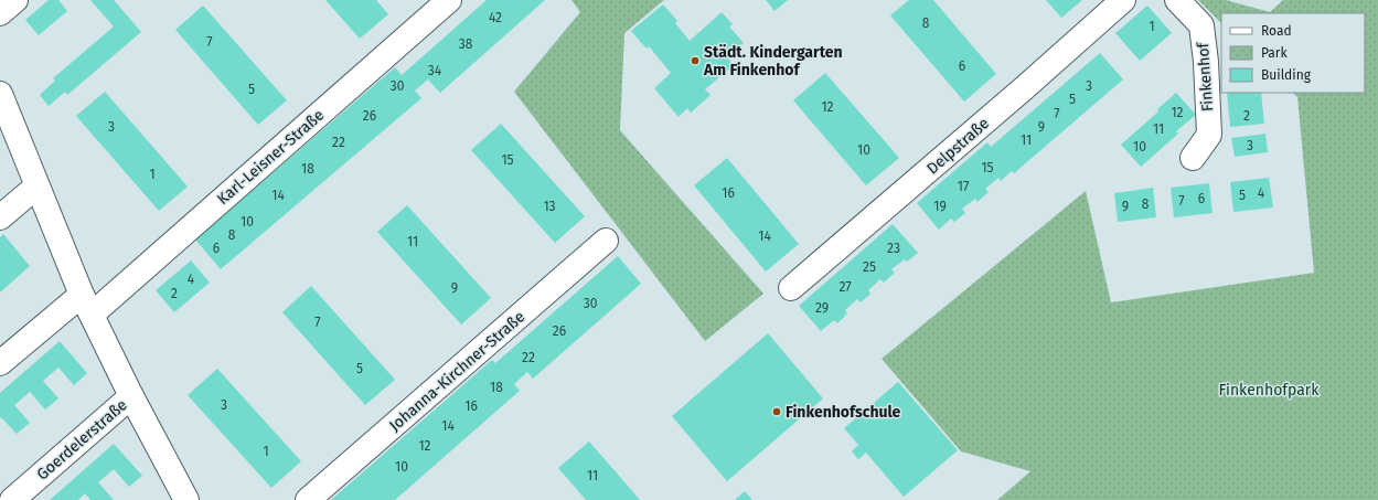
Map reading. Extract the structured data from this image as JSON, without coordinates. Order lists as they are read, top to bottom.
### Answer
{
  "streets": {
    "street": [
      "Finkenhof",
      "Delpstraße",
      "Karl-Leisner-Straße",
      "Johanna-Kirchner-Straße",
      "Goerdelerstraße"
    ]
  },
  "crossings": [
    ["Karl-Leisner-Straße", "Goerdelerstraße"]
  ],
  "parks": ["Finkenhofpark"],
  "places": ["Städt. Kindergarten Am Finkenhof", "Finkenhofschule"],
  "house_numbers": [
    "42",
    "8",
    "1",
    "7",
    "38",
    "6",
    "34",
    "30",
    "3",
    "5",
    "5",
    "12",
    "12",
    "7",
    "26",
    "2",
    "3",
    "9",
    "11",
    "11",
    "22",
    "3",
    "10",
    "10",
    "15",
    "15",
    "18",
    "1",
    "17",
    "16",
    "4",
    "14",
    "5",
    "6",
    "7",
    "8",
    "13",
    "19",
    "9",
    "10",
    "8",
    "14",
    "11",
    "6",
    "23",
    "25",
    "4",
    "27",
    "9",
    "2",
    "30",
    "29",
    "7",
    "26",
    "22",
    "5",
    "18",
    "3",
    "16",
    "14",
    "12",
    "1",
    "10",
    "11"
  ],
  "legend": ["Road", "Park", "Building"]
}
